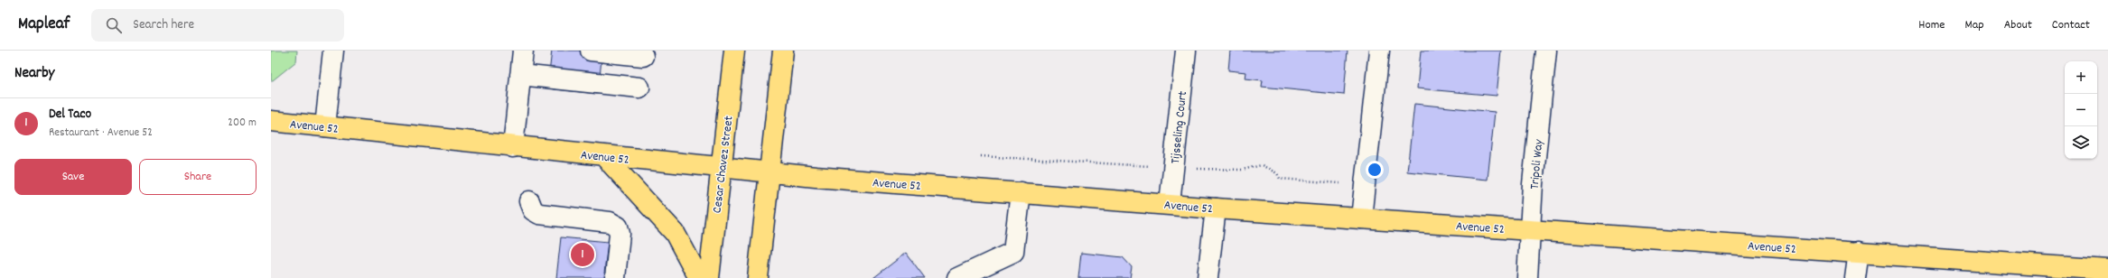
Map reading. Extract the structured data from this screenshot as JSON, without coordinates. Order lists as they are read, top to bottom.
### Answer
{
  "streets": {
    "main road": ["Avenue 52", "Cesar Chavez Street"],
    "street": ["Tijsseling Court", "Tripoli Way"]
  },
  "crossings": [
    ["Avenue 52", "Tijsseling Court"],
    ["Avenue 52", "Cesar Chavez Street"],
    ["Avenue 52", "Tripoli Way"]
  ],
  "page": {
    "header": "Mapleaf",
    "search": "Search here",
    "nav": [
      "Home",
      "Map",
      "About",
      "Contact"
    ],
    "heading": "Nearby",
    "map_buttons": ["+", "−"],
    "list": [
      {
        "mark": "1",
        "name": "Del Taco",
        "note": "Restaurant · Avenue 52",
        "value": "200 m"
      }
    ],
    "buttons": ["Save", "Share"],
    "pins": "1"
  }
}
